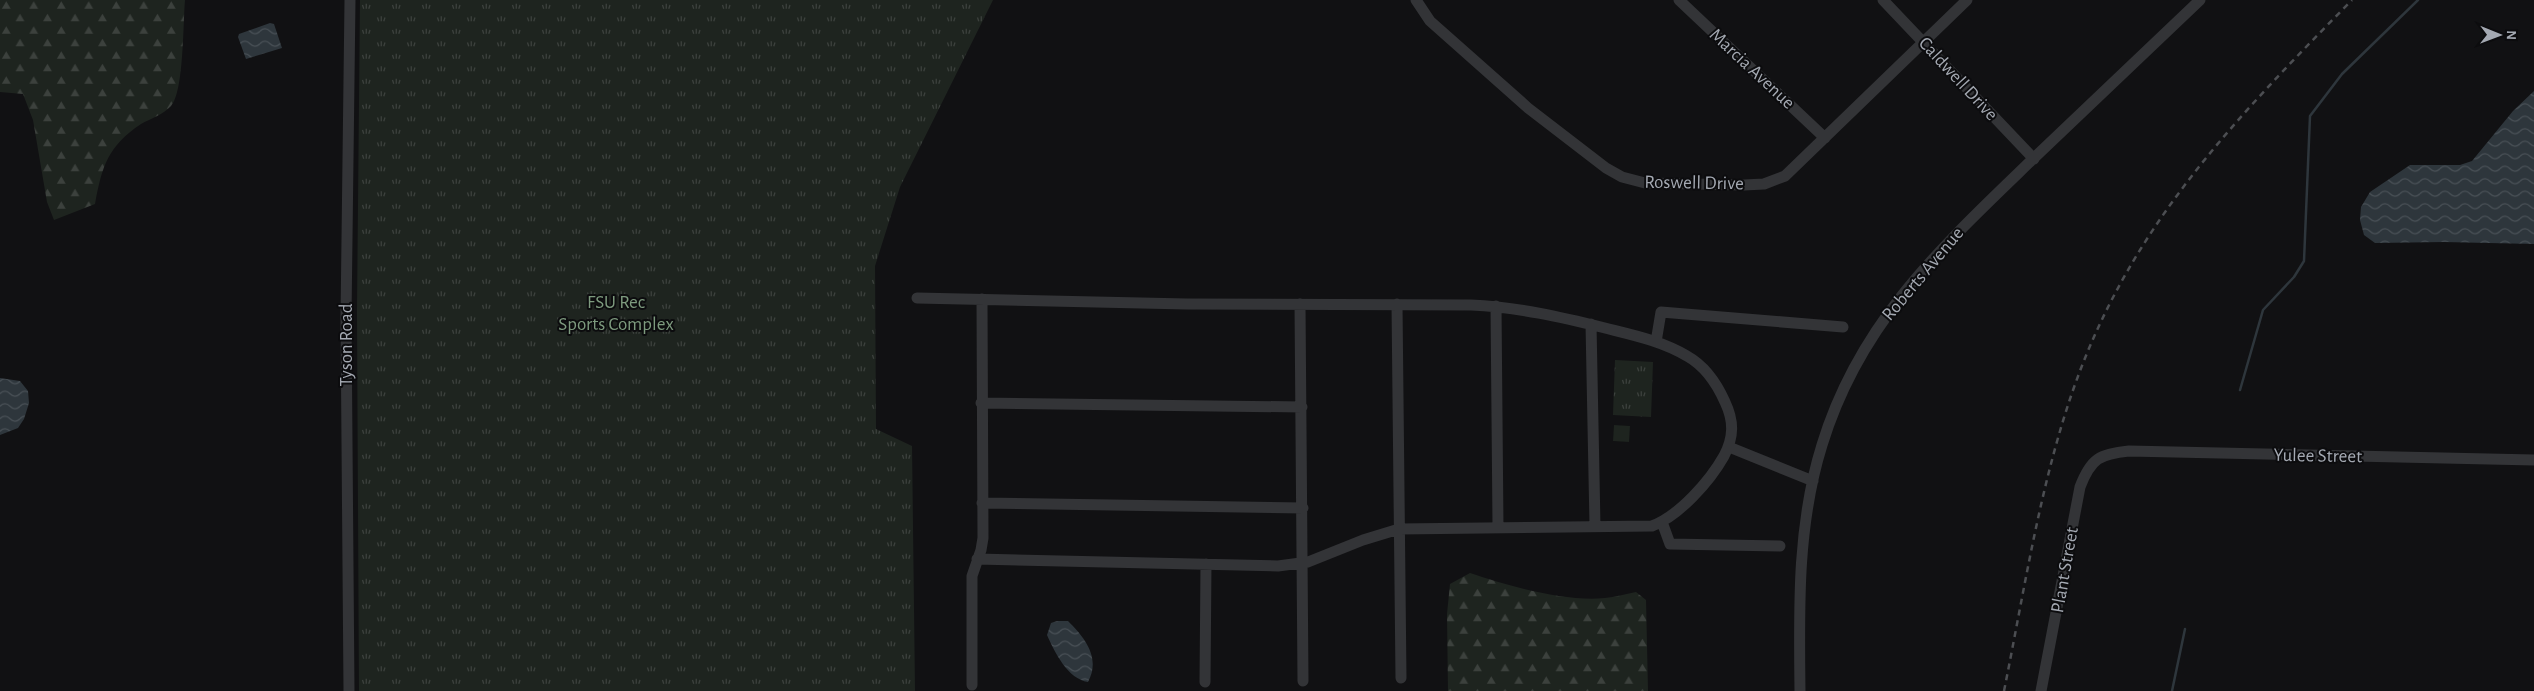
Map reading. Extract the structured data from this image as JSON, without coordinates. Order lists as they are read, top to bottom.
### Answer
{
  "streets": {
    "street": [
      "Marcia Avenue",
      "Caldwell Drive",
      "Roswell Drive",
      "Roberts Avenue",
      "Tyson Road",
      "Yulee Street",
      "Plant Street"
    ]
  },
  "crossings": [
    ["Marcia Avenue", "Roswell Drive"],
    ["Caldwell Drive", "Roswell Drive"],
    ["Caldwell Drive", "Roberts Avenue"],
    ["Yulee Street", "Plant Street"]
  ],
  "parks": ["FSU Rec Sports Complex"],
  "north": "right"
}
